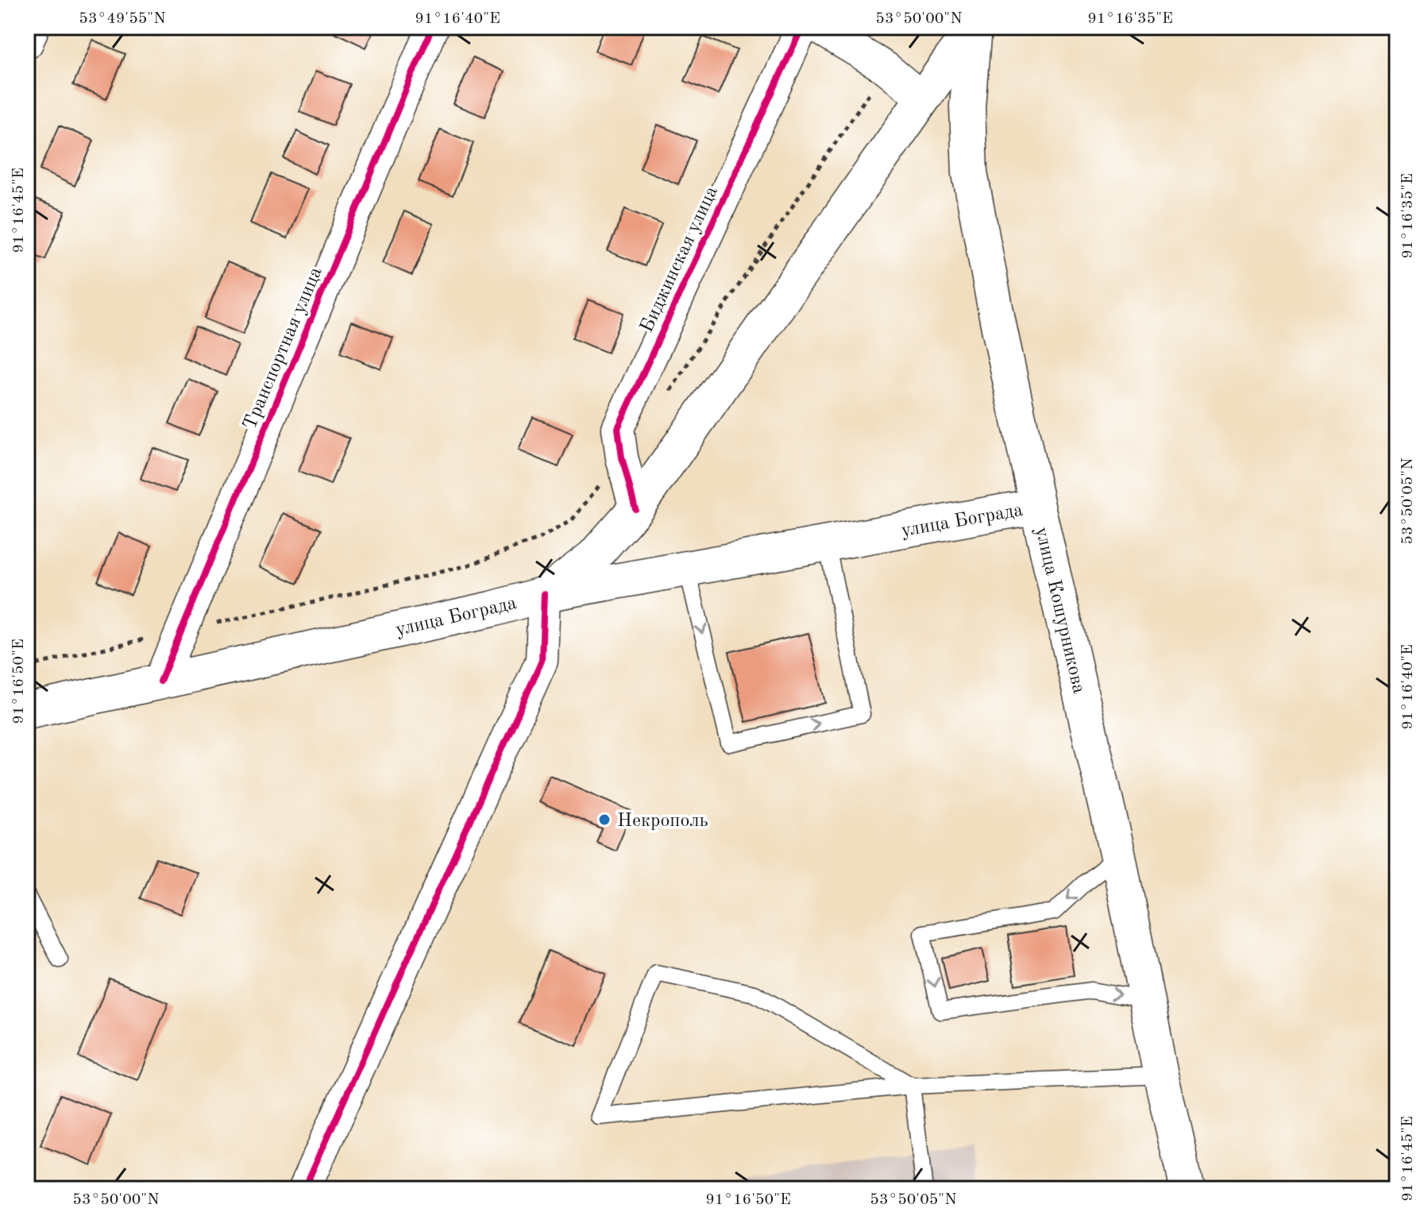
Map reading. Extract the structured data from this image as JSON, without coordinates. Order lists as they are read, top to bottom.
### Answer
{
  "streets": {
    "main road": ["улица Бограда", "улица Кошурникова"],
    "street": ["Биджинская улица", "Транспортная улица"]
  },
  "crossings": [
    ["Транспортная улица", "улица Бограда"],
    ["улица Бограда", "улица Кошурникова"]
  ],
  "places": ["Некрополь"],
  "coordinates": [
    "53°49'55\"N",
    "91°16'40\"E",
    "53°50'00\"N",
    "91°16'35\"E",
    "91°16'45\"E",
    "53°50'05\"N",
    "91°16'50\"E"
  ]
}
